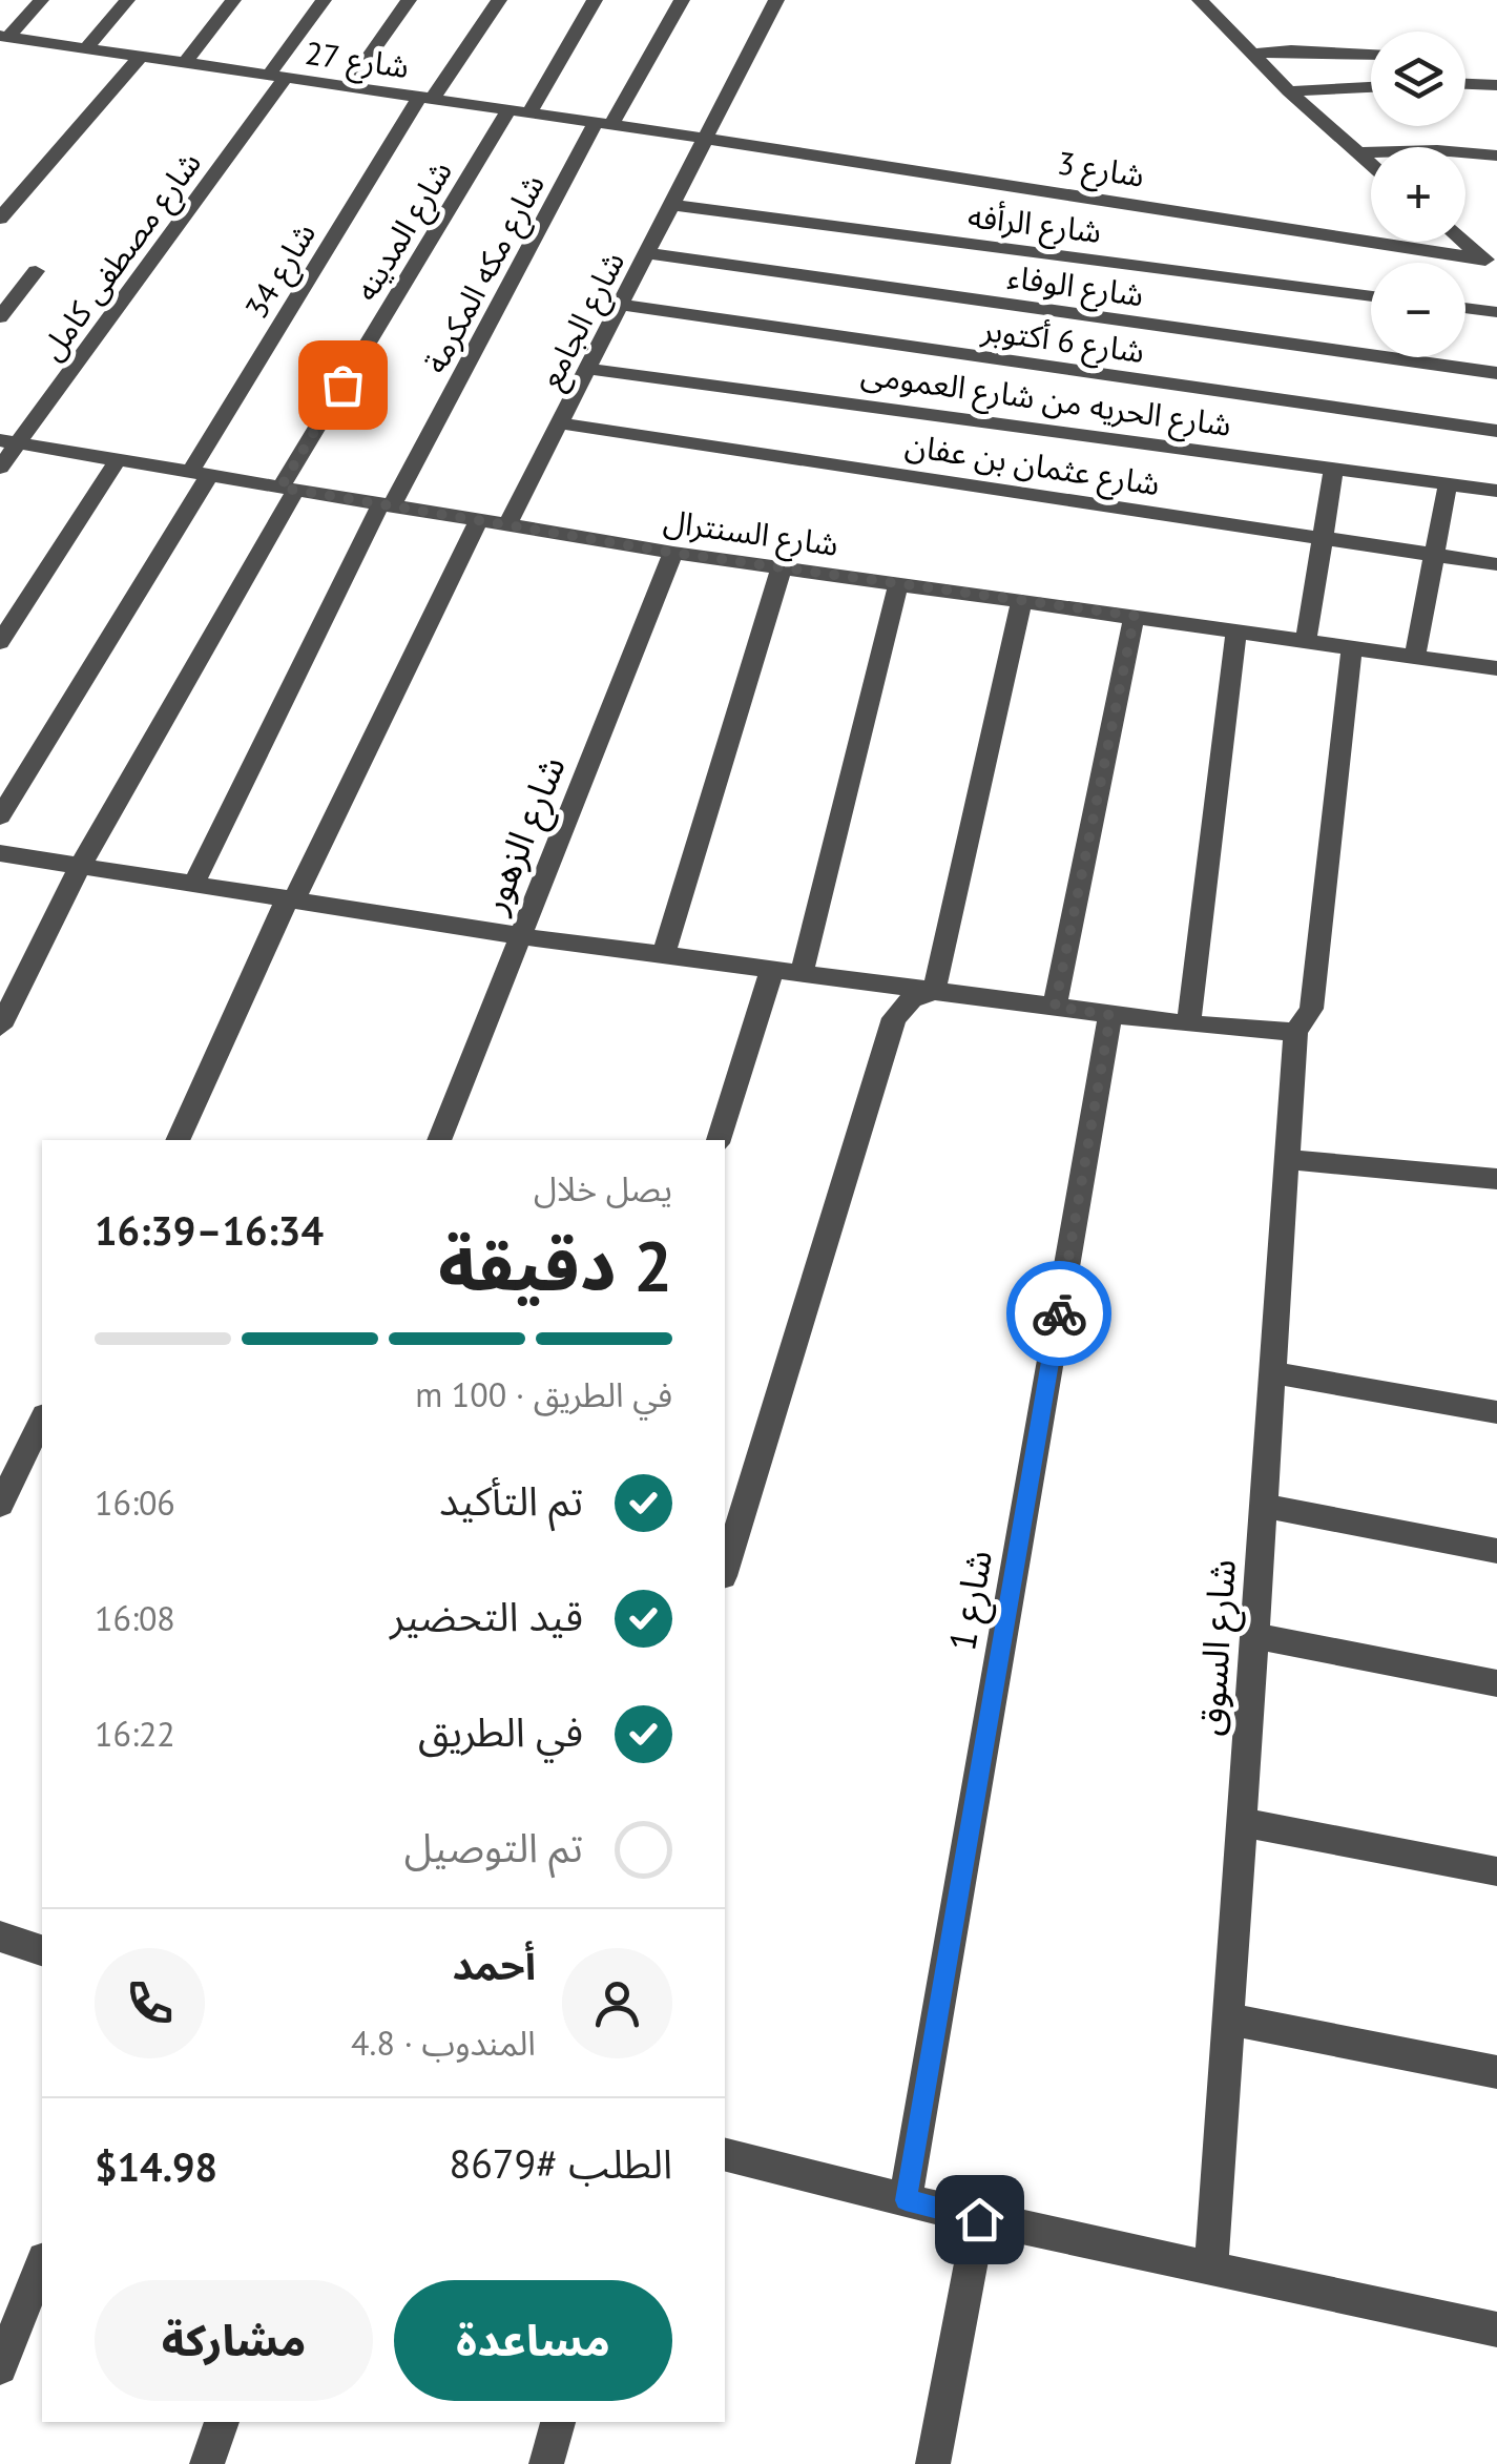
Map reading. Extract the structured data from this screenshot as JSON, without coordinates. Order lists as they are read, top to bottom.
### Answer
{
  "streets": {
    "street": [
      "شارع 27",
      "شارع 3",
      "شارع الرأفه",
      "شارع المدينه",
      "شارع مصطفى كامل",
      "شارع 34",
      "شارع مكه المكرمة",
      "شارع الوفاء",
      "شارع الجامع",
      "شارع 6 أكتوبر",
      "شارع الحريه من شارع العمومى",
      "شارع عثمان بن عفان",
      "شارع السنترال",
      "شارع الزهور",
      "شارع 1",
      "شارع السوق"
    ]
  },
  "crossings": [
    ["شارع 27", "شارع 3"],
    ["شارع 27", "شارع المدينه"],
    ["شارع 27", "شارع مصطفى كامل"],
    ["شارع 27", "شارع 34"],
    ["شارع 27", "شارع مكه المكرمة"],
    ["شارع 27", "شارع الجامع"],
    ["شارع 3", "شارع الجامع"],
    ["شارع الرأفه", "شارع الجامع"],
    ["شارع المدينه", "شارع السنترال"],
    ["شارع مصطفى كامل", "شارع السنترال"],
    ["شارع 34", "شارع السنترال"],
    ["شارع مكه المكرمة", "شارع السنترال"],
    ["شارع الوفاء", "شارع الجامع"],
    ["شارع الجامع", "شارع 6 أكتوبر"],
    ["شارع الجامع", "شارع الحريه من شارع العمومى"],
    ["شارع الجامع", "شارع عثمان بن عفان"],
    ["شارع الجامع", "شارع السنترال"],
    ["شارع السنترال", "شارع الزهور"],
    ["شارع السنترال", "شارع السوق"]
  ],
  "page": {
    "map_buttons": ["+", "−"],
    "heading": ["2 دقيقة", "يصل خلال", "16:34–16:39"],
    "panel": [
      "أحمد",
      "المندوب · 4.8",
      "الطلب #8679",
      "$14.98"
    ],
    "bar": "في الطريق · 100 m",
    "list": [
      ["تم التأكيد", "16:06"],
      ["قيد التحضير", "16:08"],
      ["في الطريق", "16:22"],
      "تم التوصيل"
    ],
    "buttons": ["مساعدة", "مشاركة"]
  }
}
